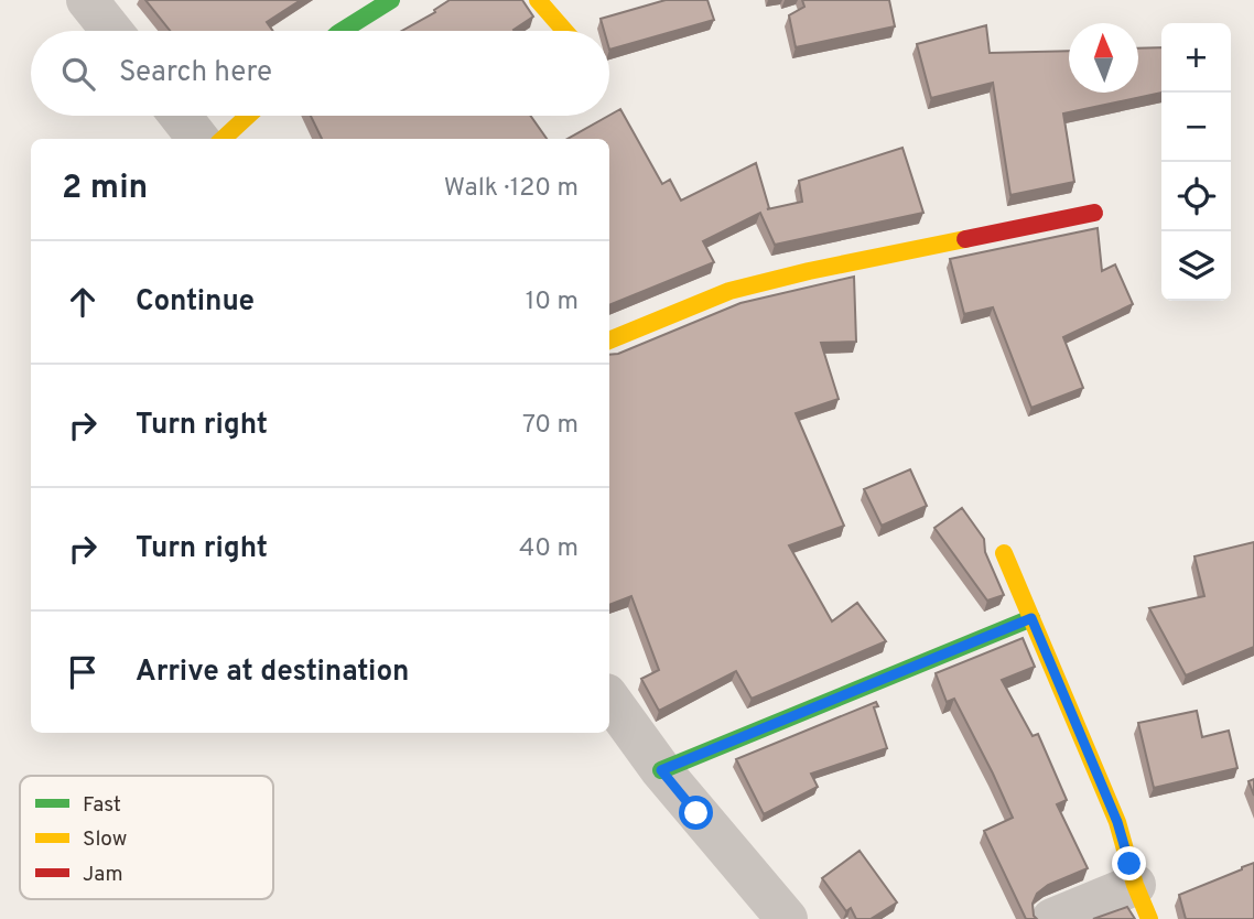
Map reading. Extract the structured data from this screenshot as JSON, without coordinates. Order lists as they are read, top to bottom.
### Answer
{
  "legend": ["Fast", "Slow", "Jam"],
  "north": "top",
  "page": {
    "map_buttons": ["+", "−"],
    "search": "Search here",
    "heading": ["2 min", "Walk · 120 m"],
    "list": [
      ["Continue", "10 m"],
      ["Turn right", "70 m"],
      ["Turn right", "40 m"],
      "Arrive at destination"
    ]
  }
}
